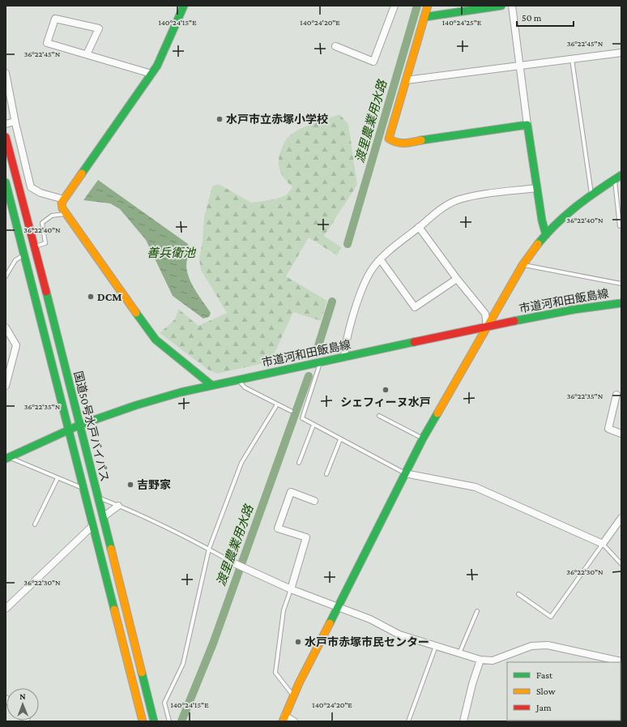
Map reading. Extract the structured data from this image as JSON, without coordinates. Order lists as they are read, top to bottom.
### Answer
{
  "streets": {
    "main road": ["市道河和田飯島線", "国道50号水戸バイパス"]
  },
  "crossings": [
    ["市道河和田飯島線", "国道50号水戸バイパス"]
  ],
  "water": ["渡里農業用水路", "善兵衛池"],
  "places": [
    "水戸市立赤塚小学校",
    "DCM",
    "シェフィーヌ水戸",
    "吉野家",
    "水戸市赤塚市民センター"
  ],
  "legend": ["Fast", "Slow", "Jam"],
  "scale_bar": "50 m",
  "north": "top",
  "coordinates": [
    "140°24'15\"E",
    "140°24'20\"E",
    "140°24'25\"E",
    "36°22'45\"N",
    "36°22'40\"N",
    "36°22'35\"N",
    "36°22'30\"N"
  ]
}
